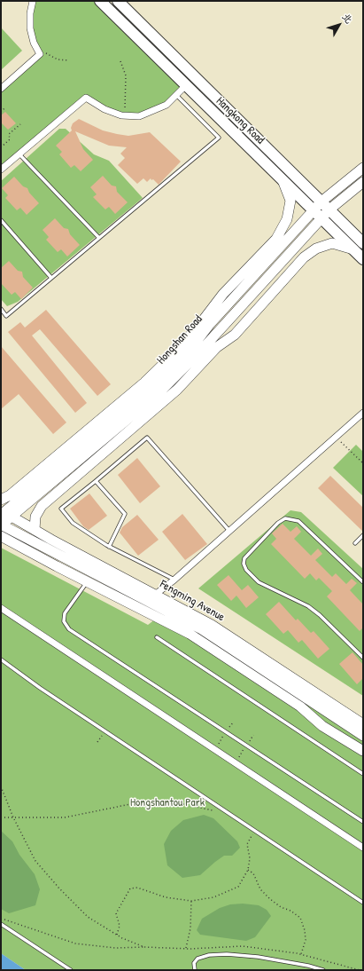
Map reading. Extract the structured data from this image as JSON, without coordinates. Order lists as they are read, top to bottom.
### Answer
{
  "streets": {
    "main road": ["Hangkong Road"],
    "street": ["Hongshan Road", "Fengming Avenue"]
  },
  "crossings": [
    ["Hangkong Road", "Hongshan Road"],
    ["Hongshan Road", "Fengming Avenue"]
  ],
  "parks": ["Hongshantou Park"],
  "north": "top right"
}
